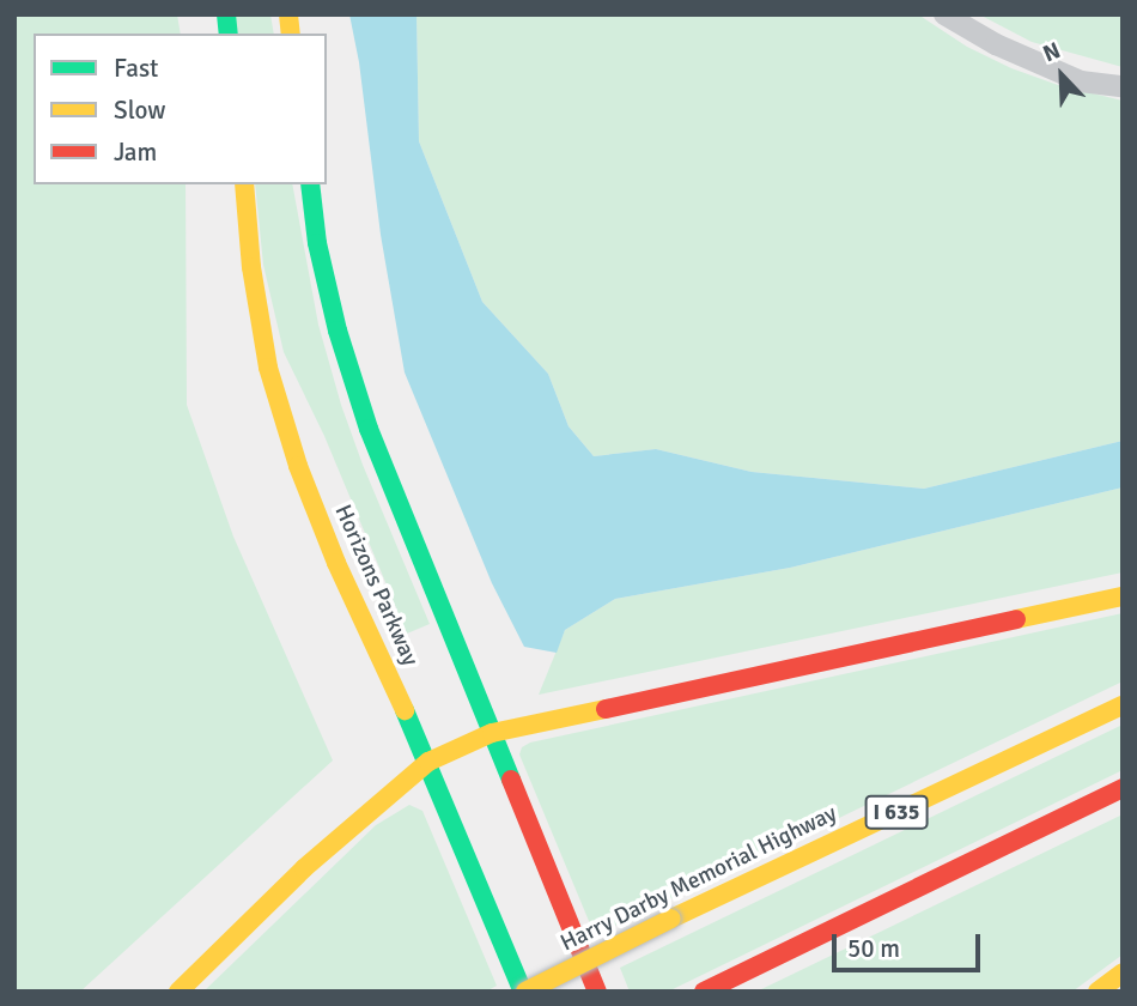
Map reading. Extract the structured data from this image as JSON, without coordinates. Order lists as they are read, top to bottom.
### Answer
{
  "streets": {
    "main road": ["Horizons Parkway", "I 635", "Harry Darby Memorial Highway"]
  },
  "crossings": [
    ["Horizons Parkway", "Harry Darby Memorial Highway"]
  ],
  "legend": ["Fast", "Slow", "Jam"],
  "scale_bar": "50 m",
  "north": "top left"
}
